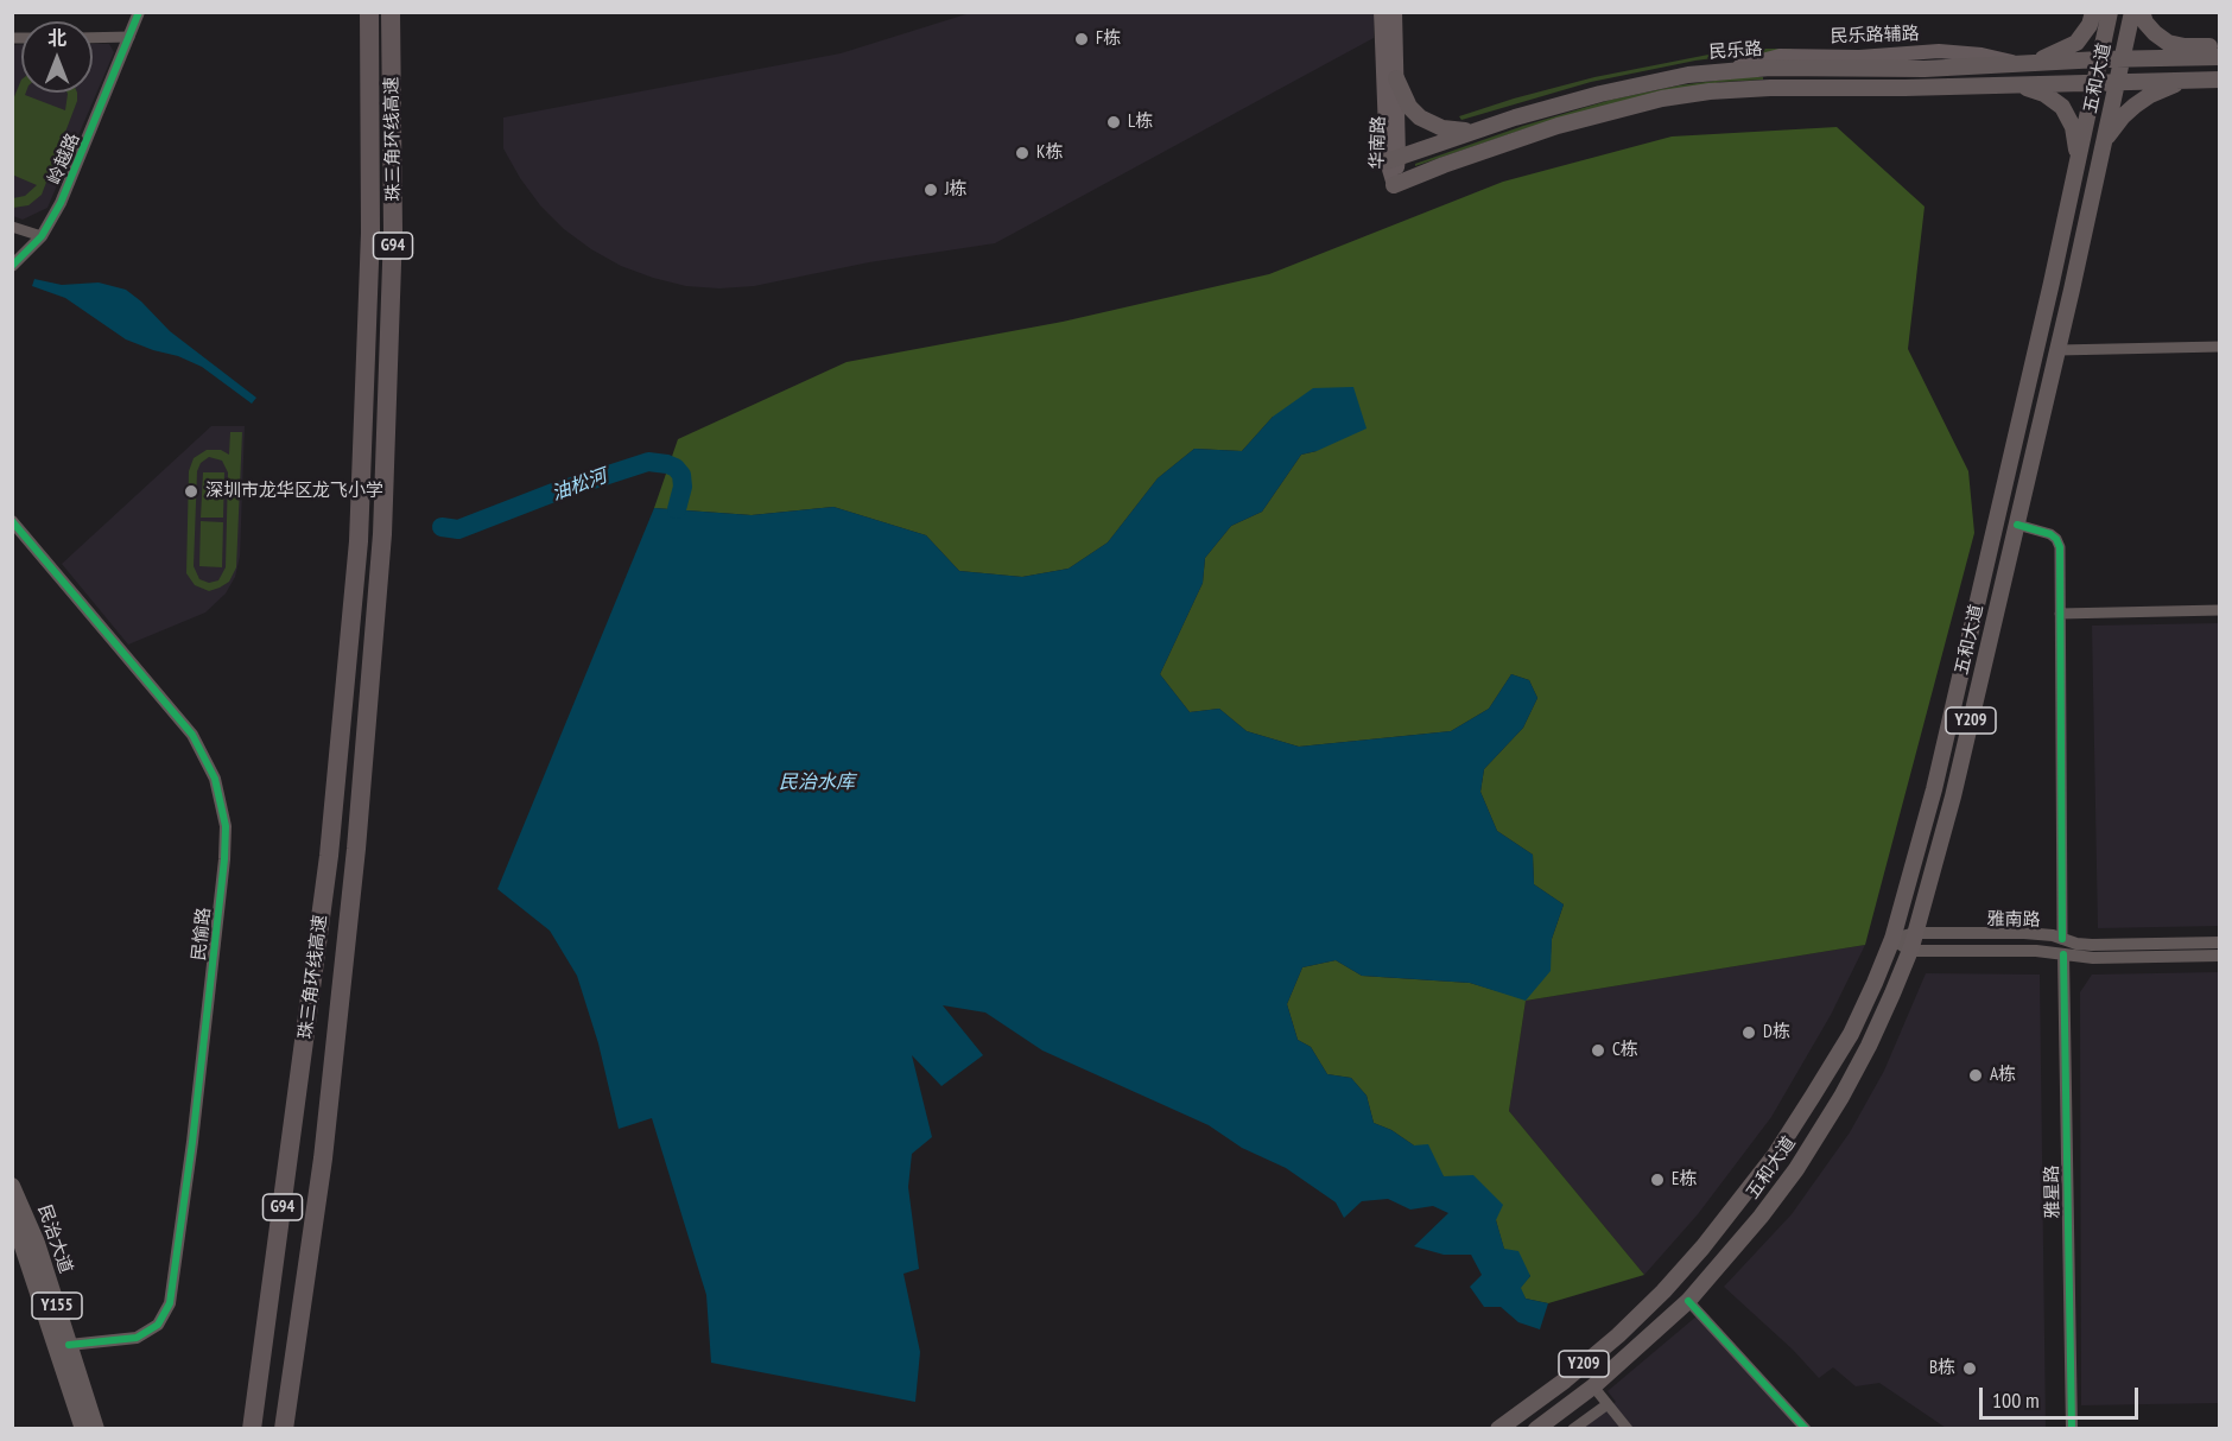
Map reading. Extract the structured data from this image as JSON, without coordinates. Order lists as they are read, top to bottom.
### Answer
{
  "streets": {
    "highway": ["珠三角环线高速", "G94"],
    "main road": [
      "民乐路",
      "五和大道",
      "华南路",
      "Y209",
      "民治大道",
      "Y155"
    ],
    "street": [
      "岭越路",
      "雅南路",
      "民愉路",
      "雅星路"
    ]
  },
  "crossings": [
    ["民乐路", "五和大道"],
    ["民乐路", "华南路"],
    ["五和大道", "Y209"],
    ["五和大道", "雅南路"],
    ["雅南路", "雅星路"],
    ["民愉路", "民治大道"]
  ],
  "water": ["油松河", "民治水库"],
  "places": [
    "F栋",
    "L栋",
    "K栋",
    "J栋",
    "深圳市龙华区龙飞小学",
    "D栋",
    "C栋",
    "A栋",
    "E栋",
    "B栋"
  ],
  "scale_bar": "100 m",
  "north": "top"
}
